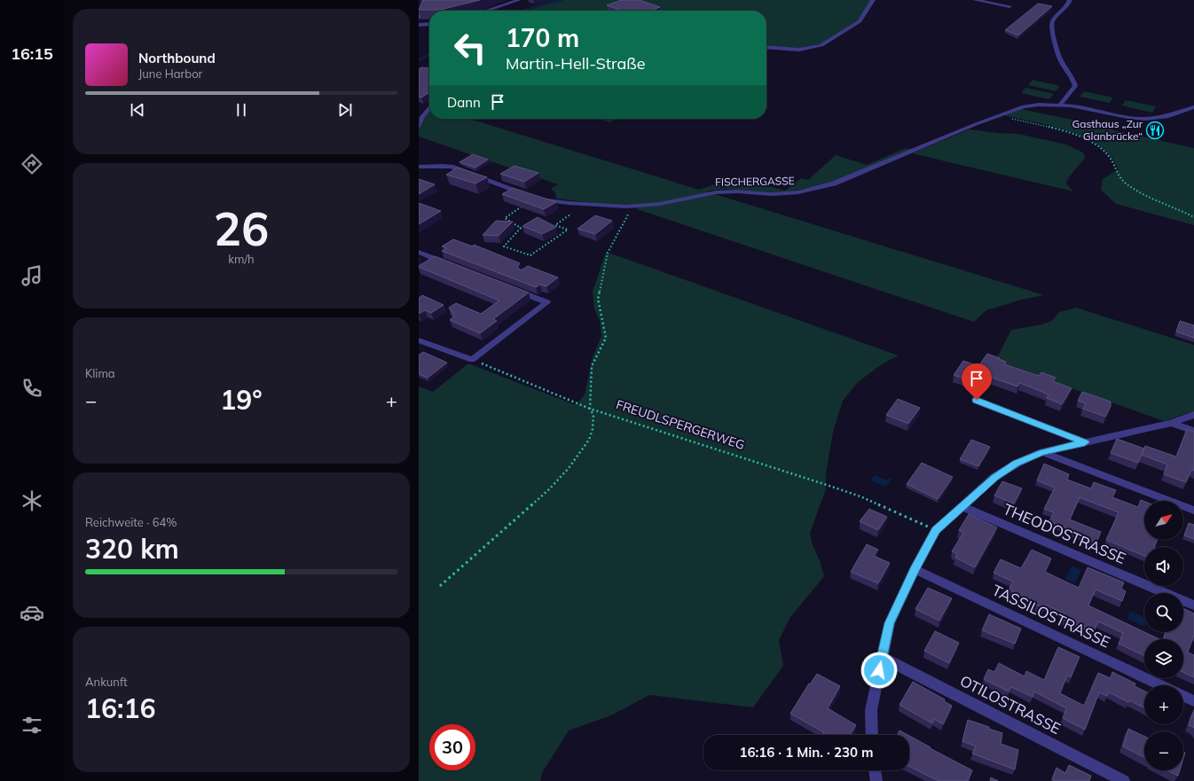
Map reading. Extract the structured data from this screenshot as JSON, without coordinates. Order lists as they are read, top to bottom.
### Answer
{
  "streets": {
    "street": [
      "FISCHERGASSE",
      "THEODOSTRASSE",
      "TASSILOSTRASSE",
      "OTILOSTRASSE"
    ],
    "path": ["FREUDLSPERGERWEG"]
  },
  "places": {
    "restaurant": ["Gasthaus „Zur Glanbrücke“"]
  },
  "north": "top right",
  "page": {
    "tabs": "16:15",
    "turn": ["170 m", "Martin-Hell-Straße"],
    "song": ["Northbound", "June Harbor"],
    "then": "Dann",
    "tile": [
      ["26", "km/h"],
      "Klima",
      ["Reichweite · 64%", "320 km"],
      ["Ankunft", "16:16"]
    ],
    "heat": ["−", "19°", "+"],
    "map_buttons": ["+", "−"],
    "limit": "30",
    "trip": "16:16 · 1 Min. · 230 m"
  }
}
